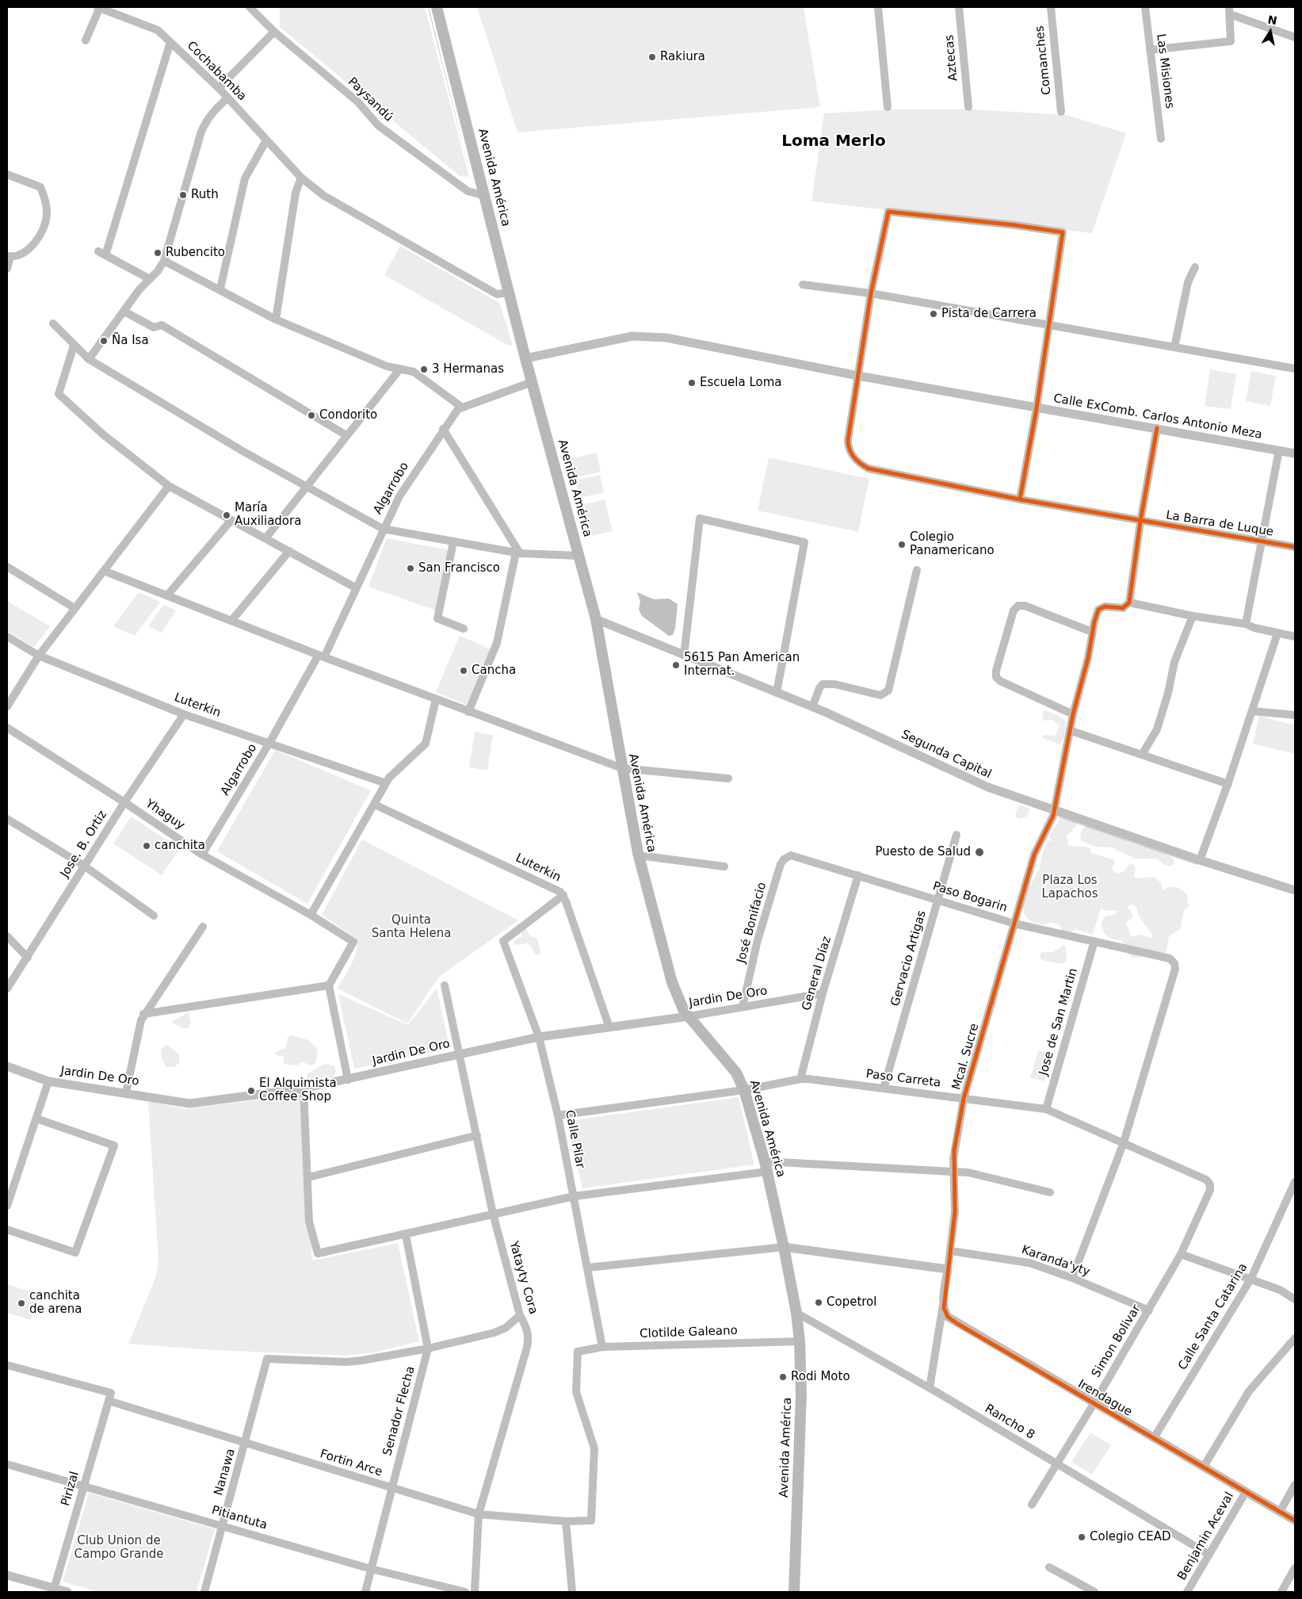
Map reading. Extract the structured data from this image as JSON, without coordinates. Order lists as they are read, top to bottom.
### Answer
{
  "streets": {
    "main road": ["Avenida América"],
    "street": [
      "Aztecas",
      "Comanches",
      "Cochabamba",
      "Las Misiones",
      "Paysandú",
      "Calle ExComb. Carlos Antonio Meza",
      "Algarrobo",
      "La Barra de Luque",
      "Luterkin",
      "Segunda Capital",
      "Yhaguy",
      "Jose. B. Ortiz",
      "Paso Bogarin",
      "José Bonifacio",
      "Gervacio Artigas",
      "General Díaz",
      "Jardin De Oro",
      "Jose de San Martin",
      "Mcal. Sucre",
      "Paso Carreta",
      "Calle Pilar",
      "Karanda'yty",
      "Yatayty Cora",
      "Calle Santa Catarina",
      "Clotilde Galeano",
      "Simon Bolivar",
      "Irendague",
      "Senador Flecha",
      "Rancho 8",
      "Fortin Arce",
      "Nanawa",
      "Pirizal",
      "Pitiantuta",
      "Benjamin Aceval"
    ]
  },
  "crossings": [
    ["Cochabamba", "Avenida América"],
    ["Paysandú", "Avenida América"],
    ["Avenida América", "Calle ExComb. Carlos Antonio Meza"],
    ["Avenida América", "Segunda Capital"],
    ["Avenida América", "Jardin De Oro"],
    ["Avenida América", "Paso Carreta"],
    ["Avenida América", "Clotilde Galeano"],
    ["Avenida América", "Rancho 8"],
    ["Calle ExComb. Carlos Antonio Meza", "La Barra de Luque"],
    ["Algarrobo", "Luterkin"],
    ["Algarrobo", "Yhaguy"],
    ["Luterkin", "Jose. B. Ortiz"],
    ["Luterkin", "Jardin De Oro"],
    ["Luterkin", "Calle Pilar"],
    ["Segunda Capital", "Mcal. Sucre"],
    ["Yhaguy", "Jose. B. Ortiz"],
    ["Paso Bogarin", "José Bonifacio"],
    ["Paso Bogarin", "Gervacio Artigas"],
    ["Paso Bogarin", "General Díaz"],
    ["Paso Bogarin", "Jose de San Martin"],
    ["Paso Bogarin", "Mcal. Sucre"],
    ["Paso Bogarin", "Paso Carreta"],
    ["José Bonifacio", "Jardin De Oro"],
    ["Gervacio Artigas", "Paso Carreta"],
    ["General Díaz", "Jardin De Oro"],
    ["General Díaz", "Paso Carreta"],
    ["Jardin De Oro", "Calle Pilar"],
    ["Jardin De Oro", "Yatayty Cora"],
    ["Jose de San Martin", "Paso Carreta"],
    ["Mcal. Sucre", "Paso Carreta"],
    ["Mcal. Sucre", "Karanda'yty"],
    ["Paso Carreta", "Calle Pilar"],
    ["Paso Carreta", "Simon Bolivar"],
    ["Calle Pilar", "Clotilde Galeano"],
    ["Karanda'yty", "Simon Bolivar"],
    ["Yatayty Cora", "Fortin Arce"],
    ["Calle Santa Catarina", "Irendague"],
    ["Clotilde Galeano", "Fortin Arce"],
    ["Simon Bolivar", "Irendague"],
    ["Simon Bolivar", "Rancho 8"],
    ["Irendague", "Benjamin Aceval"],
    ["Senador Flecha", "Fortin Arce"],
    ["Senador Flecha", "Nanawa"],
    ["Senador Flecha", "Pitiantuta"],
    ["Rancho 8", "Benjamin Aceval"],
    ["Fortin Arce", "Nanawa"],
    ["Fortin Arce", "Pirizal"],
    ["Nanawa", "Pitiantuta"],
    ["Pirizal", "Pitiantuta"]
  ],
  "districts": ["Loma Merlo"],
  "parks": ["Plaza Los Lapachos", "Quinta Santa Helena", "Club Union de Campo Grande"],
  "places": [
    "Rakiura",
    "Ruth",
    "Rubencito",
    "Pista de Carrera",
    "Ña Isa",
    "3 Hermanas",
    "Escuela Loma",
    "Condorito",
    "María Auxiliadora",
    "Colegio Panamericano",
    "San Francisco",
    "5615 Pan American Internat.",
    "Cancha",
    "canchita",
    "Puesto de Salud",
    "El Alquimista Coffee Shop",
    "Copetrol",
    "canchita de arena",
    "Rodi Moto",
    "Colegio CEAD"
  ],
  "north": "top"
}
